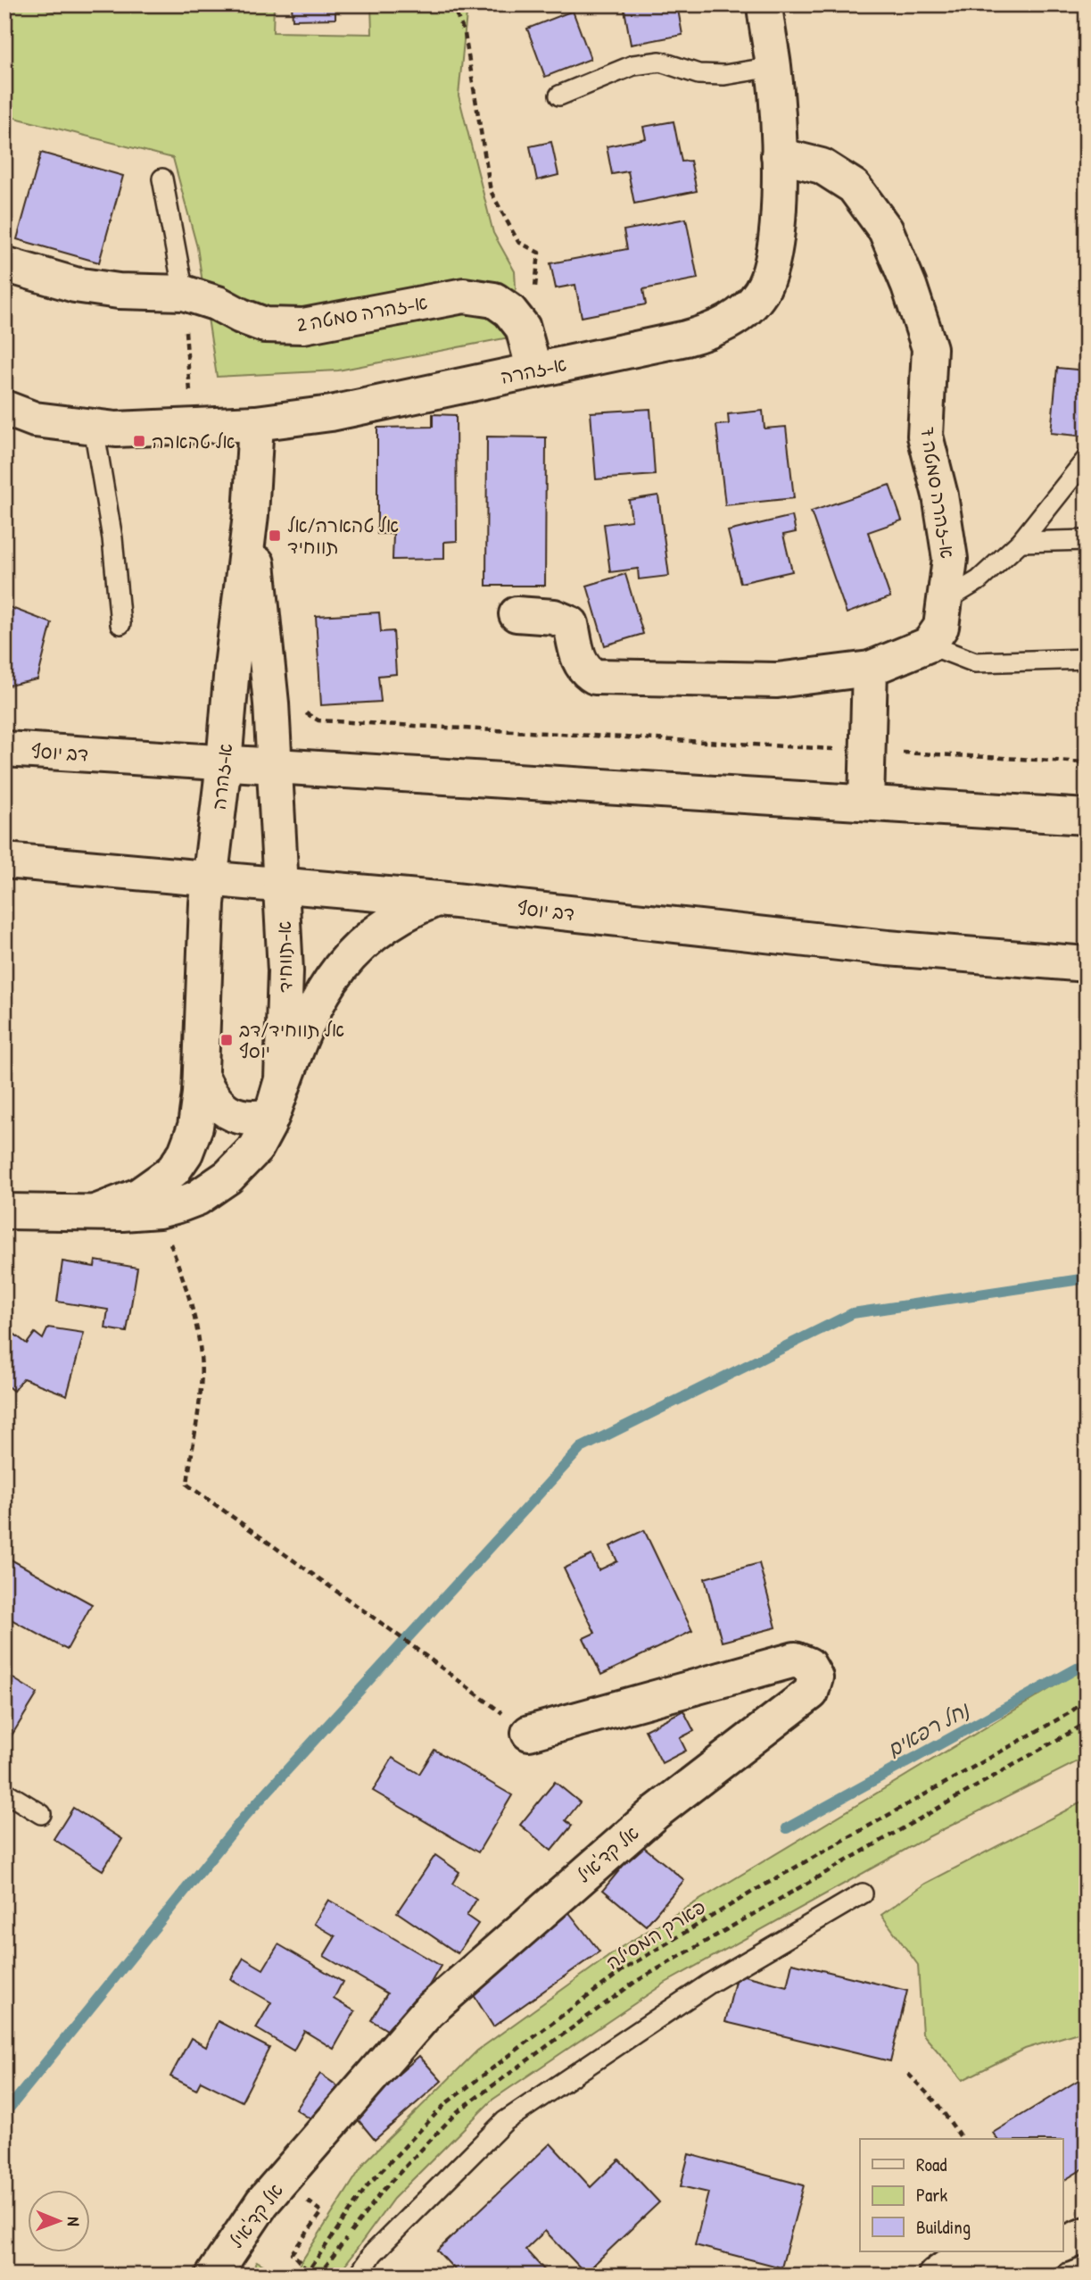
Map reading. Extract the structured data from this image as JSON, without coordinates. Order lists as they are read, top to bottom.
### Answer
{
  "streets": {
    "street": [
      "א-זהרה סמטה 2",
      "א-זהרה",
      "א-זהרה סמטה 7",
      "דב יוסף",
      "א-תווחיד",
      "אל קד'איל"
    ],
    "path": ["פארק המסילה"]
  },
  "crossings": [
    ["א-זהרה סמטה 2", "א-זהרה"],
    ["א-זהרה", "א-זהרה סמטה 7"],
    ["א-זהרה", "דב יוסף"],
    ["א-זהרה", "א-תווחיד"],
    ["דב יוסף", "א-תווחיד"]
  ],
  "water": ["נחל רפאים"],
  "places": {
    "transit": ["אל טהארה", "אל טהארה/אל תווחיד", "אל תווחיד/דב יוסף"]
  },
  "legend": ["Road", "Park", "Building"],
  "north": "right"
}
